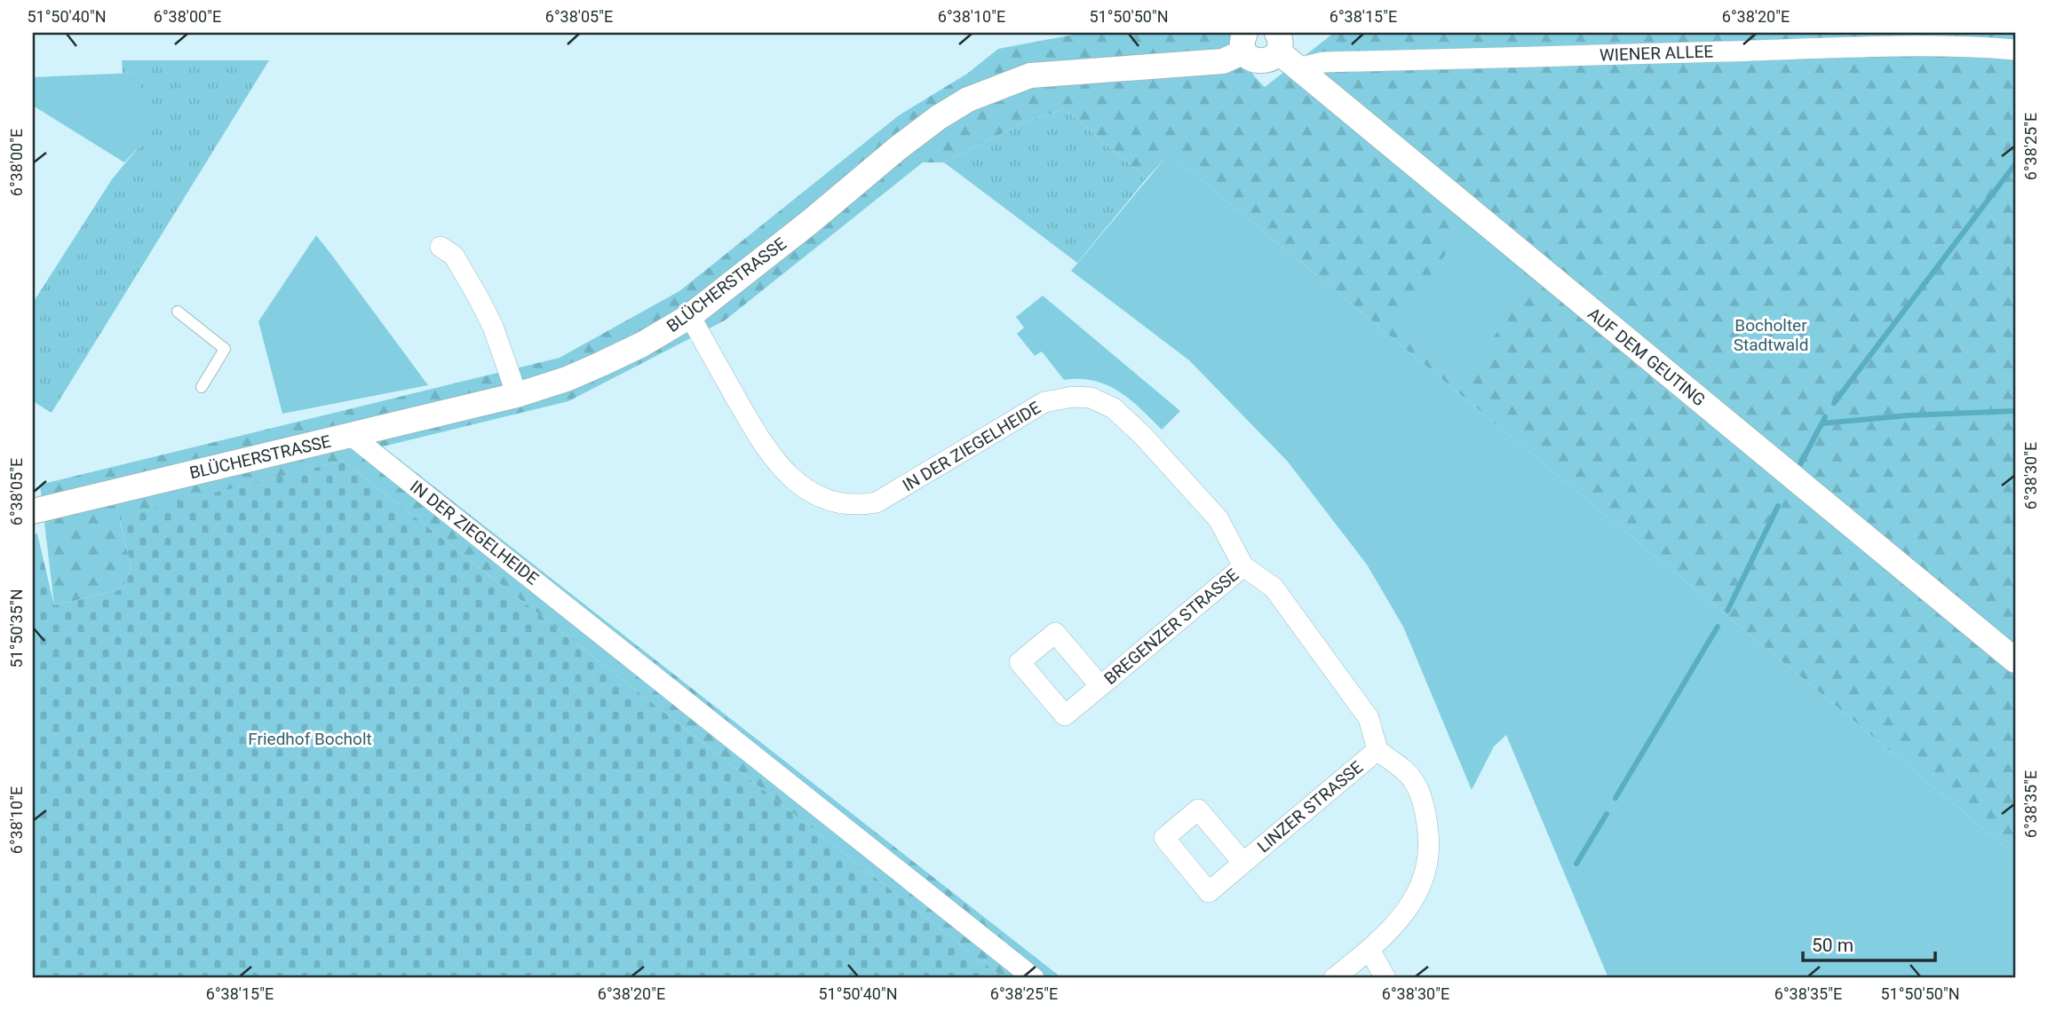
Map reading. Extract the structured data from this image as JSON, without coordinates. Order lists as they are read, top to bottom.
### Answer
{
  "streets": {
    "street": [
      "WIENER ALLEE",
      "BLÜCHERSTRASSE",
      "AUF DEM GEUTING",
      "IN DER ZIEGELHEIDE",
      "BREGENZER STRASSE",
      "LINZER STRASSE"
    ]
  },
  "crossings": [
    ["WIENER ALLEE", "AUF DEM GEUTING"],
    ["BLÜCHERSTRASSE", "IN DER ZIEGELHEIDE"],
    ["IN DER ZIEGELHEIDE", "BREGENZER STRASSE"],
    ["IN DER ZIEGELHEIDE", "LINZER STRASSE"]
  ],
  "parks": ["Bocholter Stadtwald", "Friedhof Bocholt"],
  "scale_bar": "50 m",
  "coordinates": [
    "51°50'40\"N",
    "6°38'00\"E",
    "6°38'05\"E",
    "6°38'10\"E",
    "51°50'50\"N",
    "6°38'15\"E",
    "6°38'20\"E",
    "6°38'25\"E",
    "6°38'30\"E",
    "51°50'35\"N",
    "6°38'35\"E"
  ]
}
